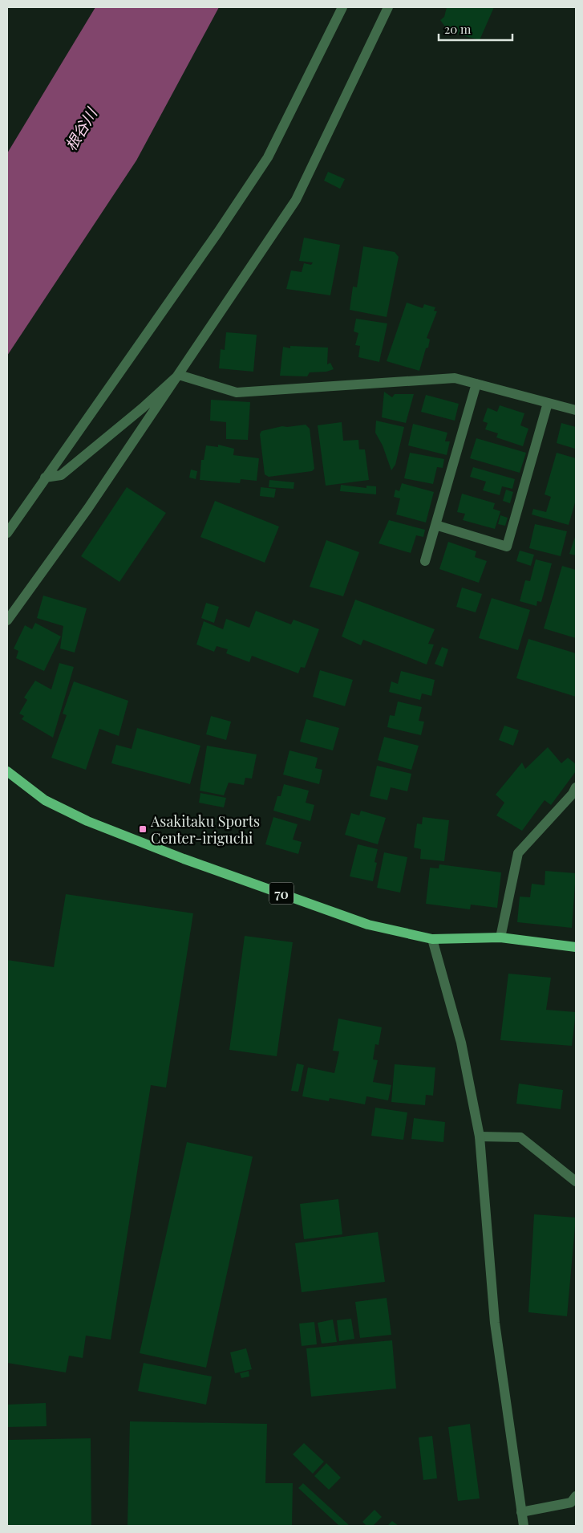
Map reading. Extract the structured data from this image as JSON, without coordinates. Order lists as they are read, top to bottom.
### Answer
{
  "streets": {
    "main road": ["70"]
  },
  "water": ["根谷川"],
  "places": {
    "transit": ["Asakitaku Sports Center-iriguchi"]
  },
  "scale_bar": "20 m"
}
